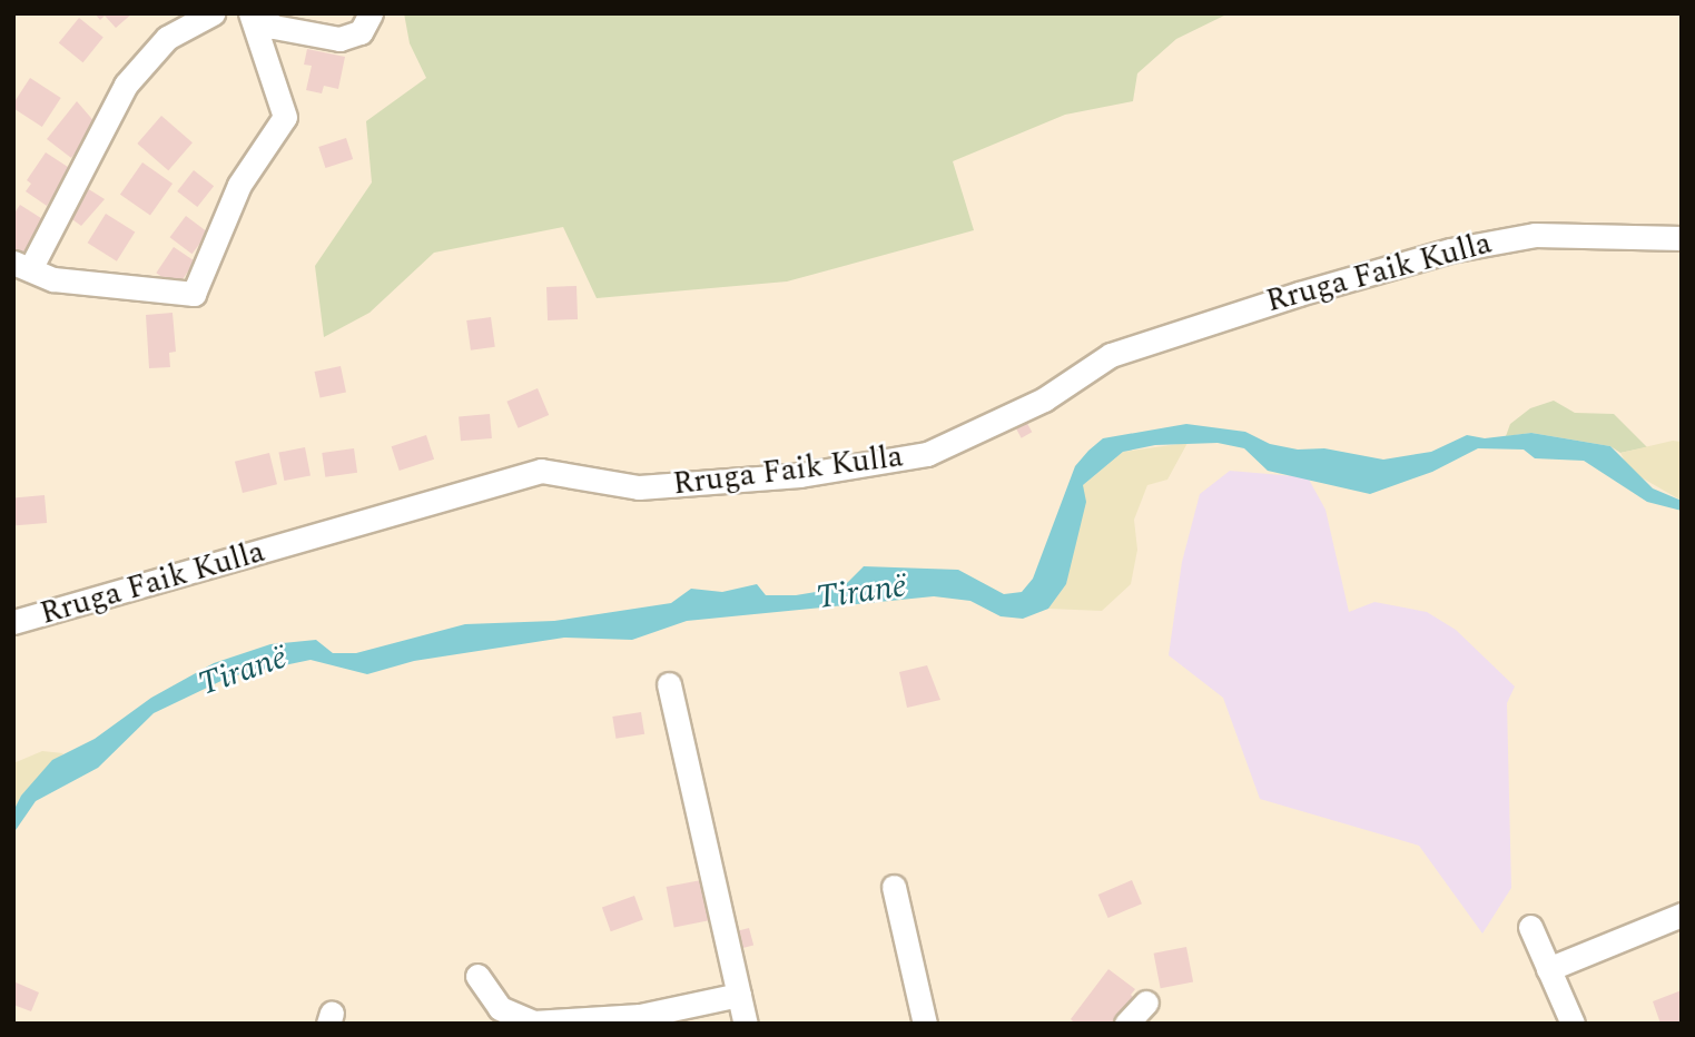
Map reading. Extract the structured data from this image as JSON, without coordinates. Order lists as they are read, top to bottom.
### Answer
{
  "streets": {
    "street": ["Rruga Faik Kulla"]
  },
  "water": ["Tiranë"]
}
